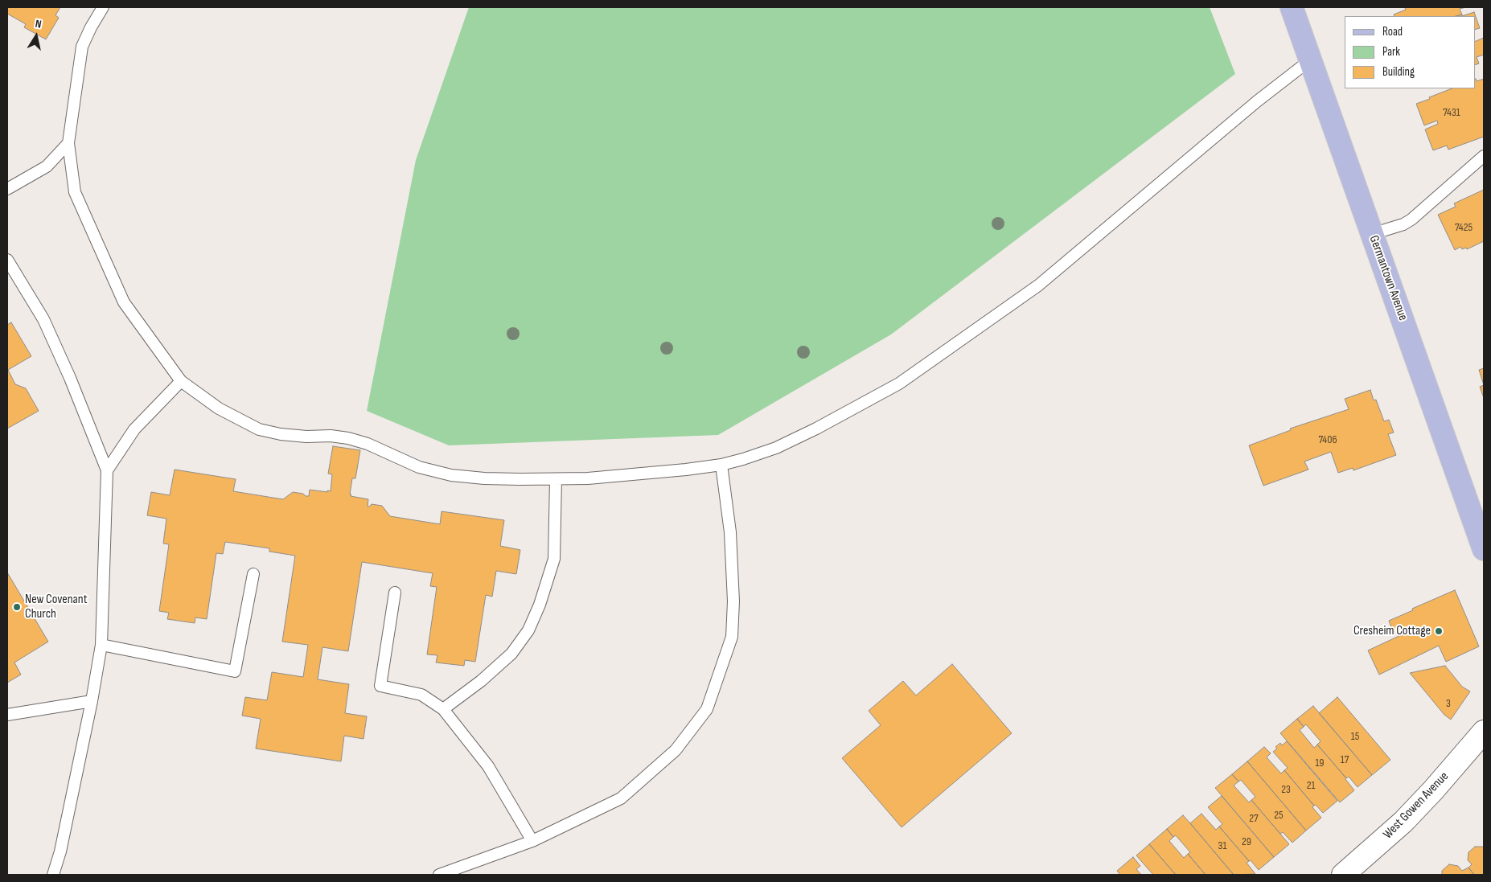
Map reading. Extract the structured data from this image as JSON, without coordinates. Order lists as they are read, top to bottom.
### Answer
{
  "streets": {
    "main road": ["Germantown Avenue"],
    "street": ["West Gowen Avenue"]
  },
  "places": ["New Covenant Church", "Cresheim Cottage"],
  "house_numbers": [
    "7431",
    "7425",
    "7406",
    "3",
    "15",
    "17",
    "19",
    "21",
    "23",
    "25",
    "27",
    "29",
    "31"
  ],
  "legend": ["Road", "Park", "Building"],
  "north": "top"
}
